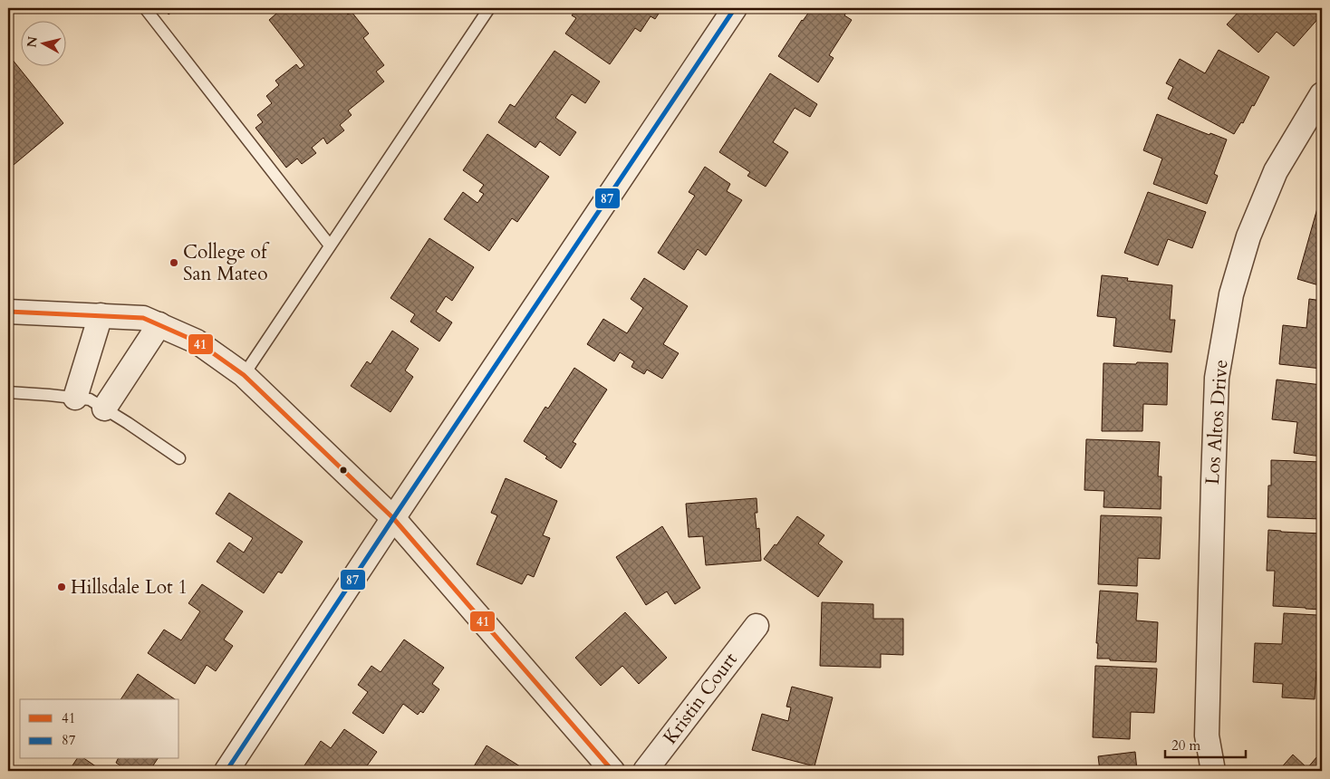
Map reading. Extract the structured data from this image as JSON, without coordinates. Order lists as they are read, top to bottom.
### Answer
{
  "streets": {
    "street": ["Los Altos Drive", "Kristin Court"]
  },
  "places": ["College of San Mateo", "Hillsdale Lot 1"],
  "lines": ["transit line 87", "transit line 41"],
  "legend": ["41", "87"],
  "scale_bar": "20 m",
  "north": "left"
}
